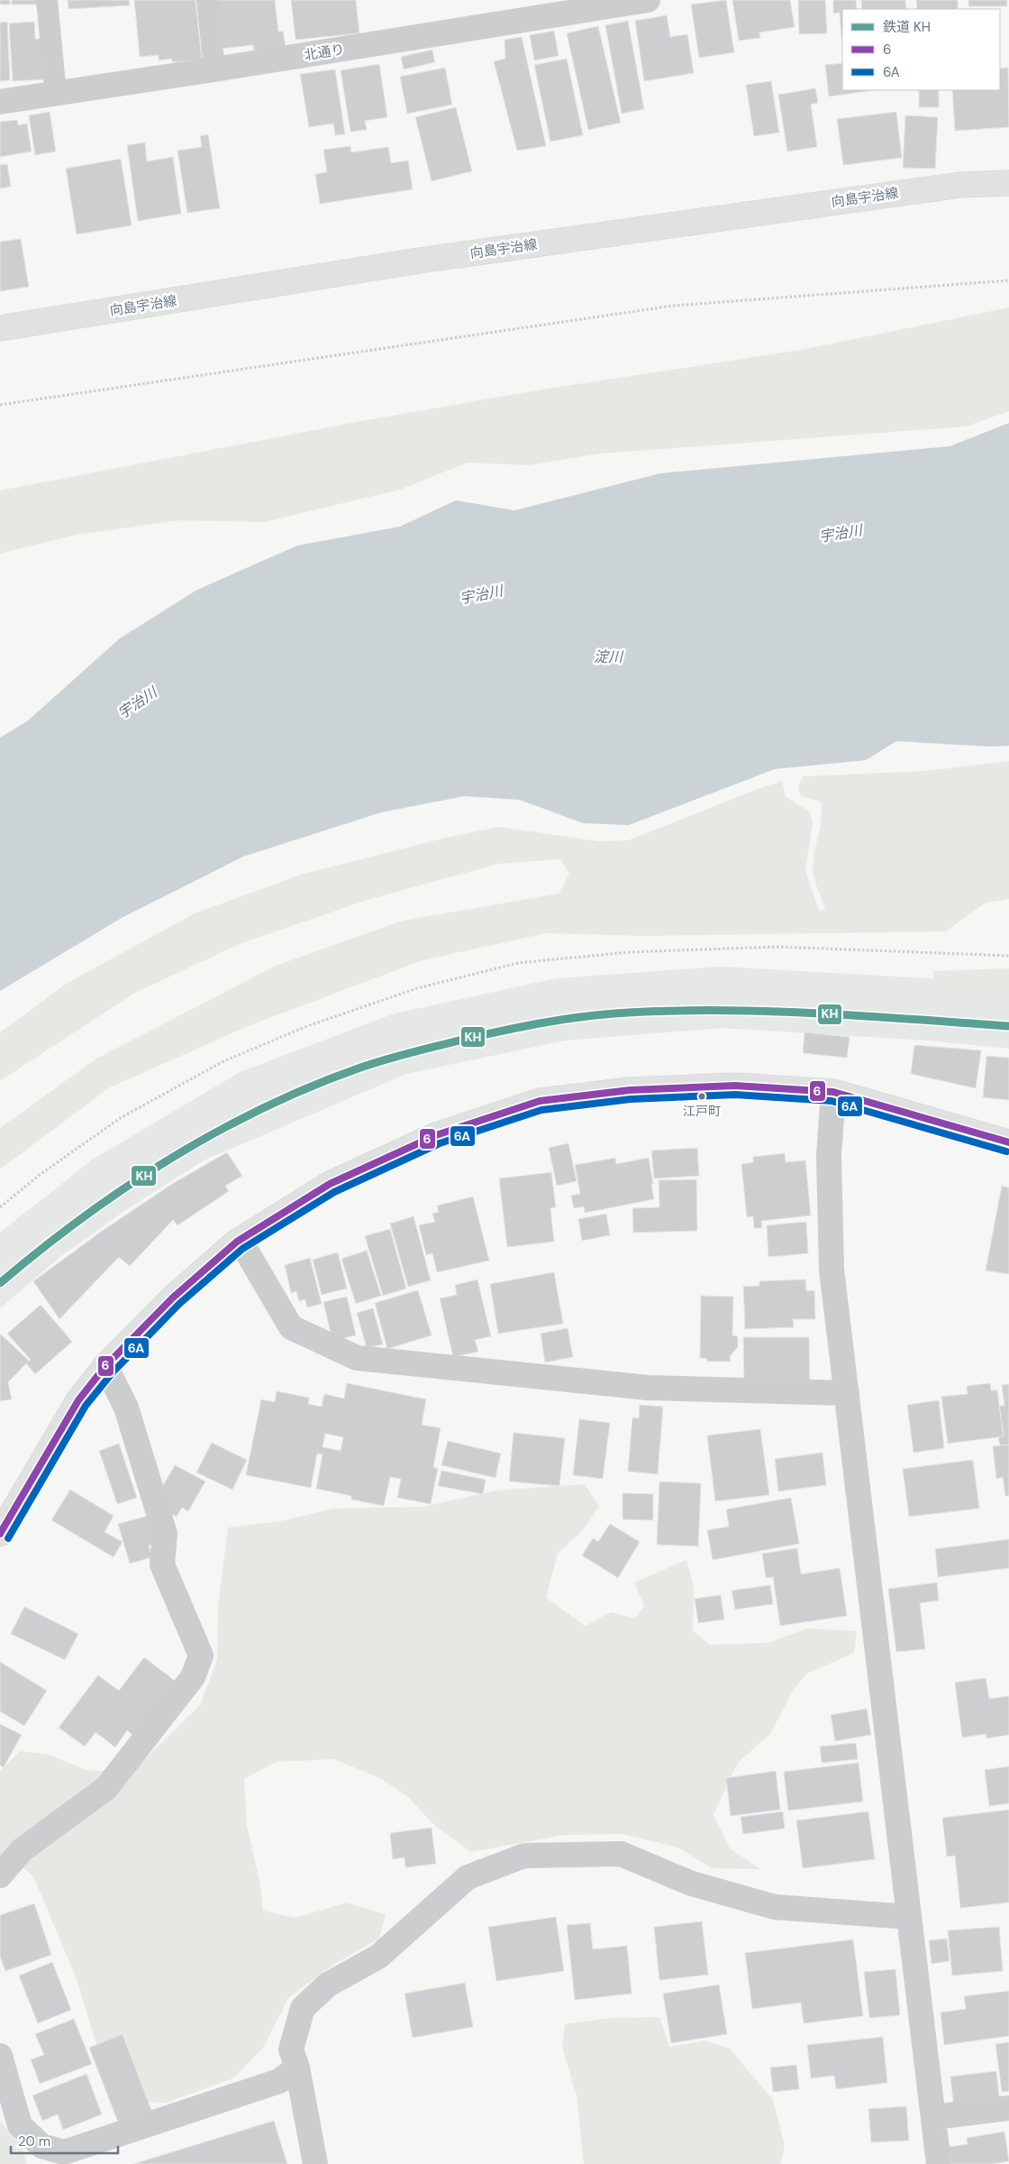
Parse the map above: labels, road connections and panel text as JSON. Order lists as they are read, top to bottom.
{
  "streets": {
    "main road": ["向島宇治線"],
    "street": ["北通り"]
  },
  "water": ["宇治川", "淀川"],
  "places": ["江戸町"],
  "lines": ["rail line KH", "transit line 6", "transit line 6A"],
  "legend": ["鉄道 KH", "6", "6A"],
  "scale_bar": "20 m"
}
